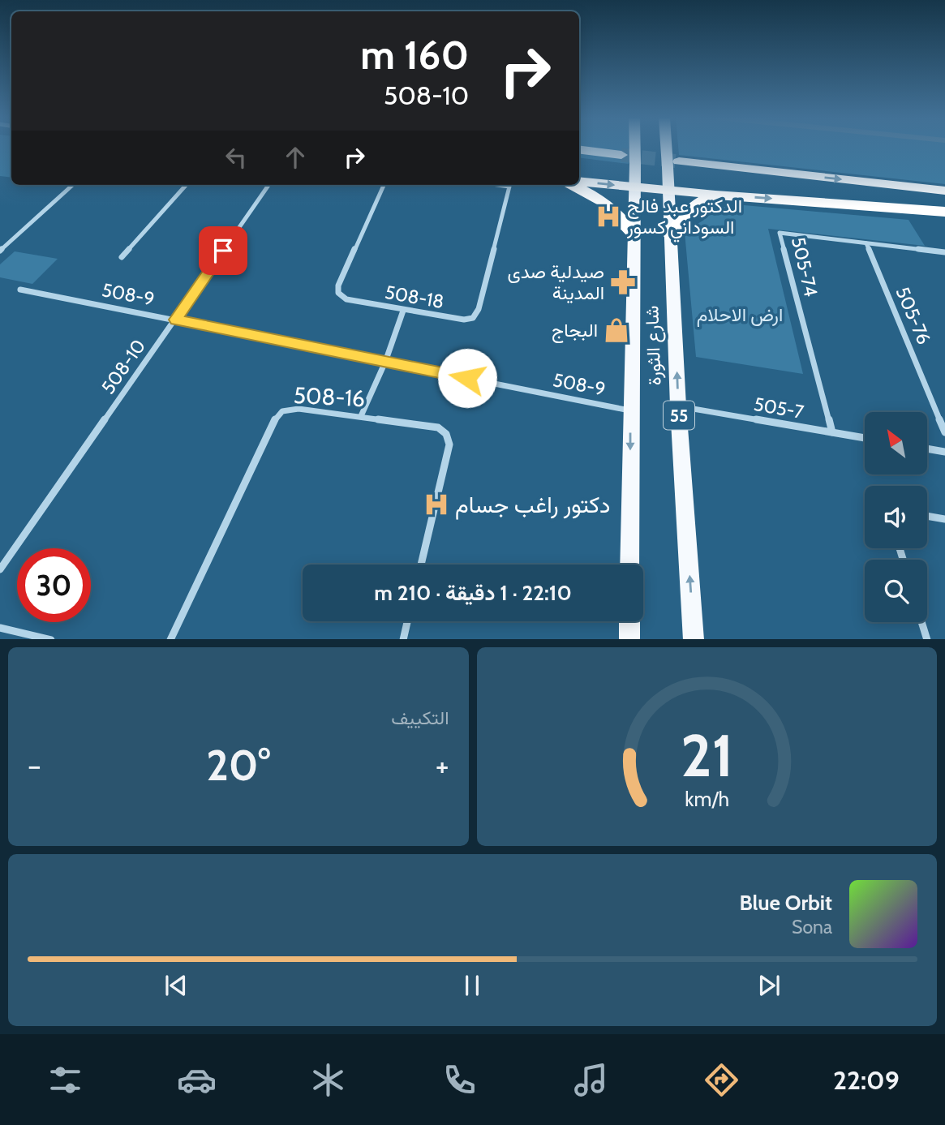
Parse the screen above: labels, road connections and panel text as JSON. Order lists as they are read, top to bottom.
{
  "streets": {
    "main road": ["شارع الثورة", "55"],
    "street": [
      "505-74",
      "508-9",
      "508-18",
      "505-76",
      "508-10",
      "508-16",
      "505-7"
    ]
  },
  "crossings": [
    ["505-74", "505-76"],
    ["505-74", "505-7"],
    ["508-9", "شارع الثورة"],
    ["508-9", "508-10"],
    ["شارع الثورة", "505-7"]
  ],
  "parks": ["ارض الاحلام"],
  "places": {
    "hospital": ["الدكتور عبد فالح السوداني كسور", "دكتور راغب جسام"],
    "pharmacy": ["صيدلية صدى المدينة"],
    "shop": ["البجاج"]
  },
  "north": "top left",
  "page": {
    "turn": ["160 m", "508-10"],
    "limit": "30",
    "trip": "22:10 · 1 دقيقة · 210 m",
    "tile": "التكييف",
    "heat": ["−", "20°", "+"],
    "song": ["Blue Orbit", "Sona"],
    "tabs": "22:09",
    "gauge": ["21", "km/h"]
  }
}
